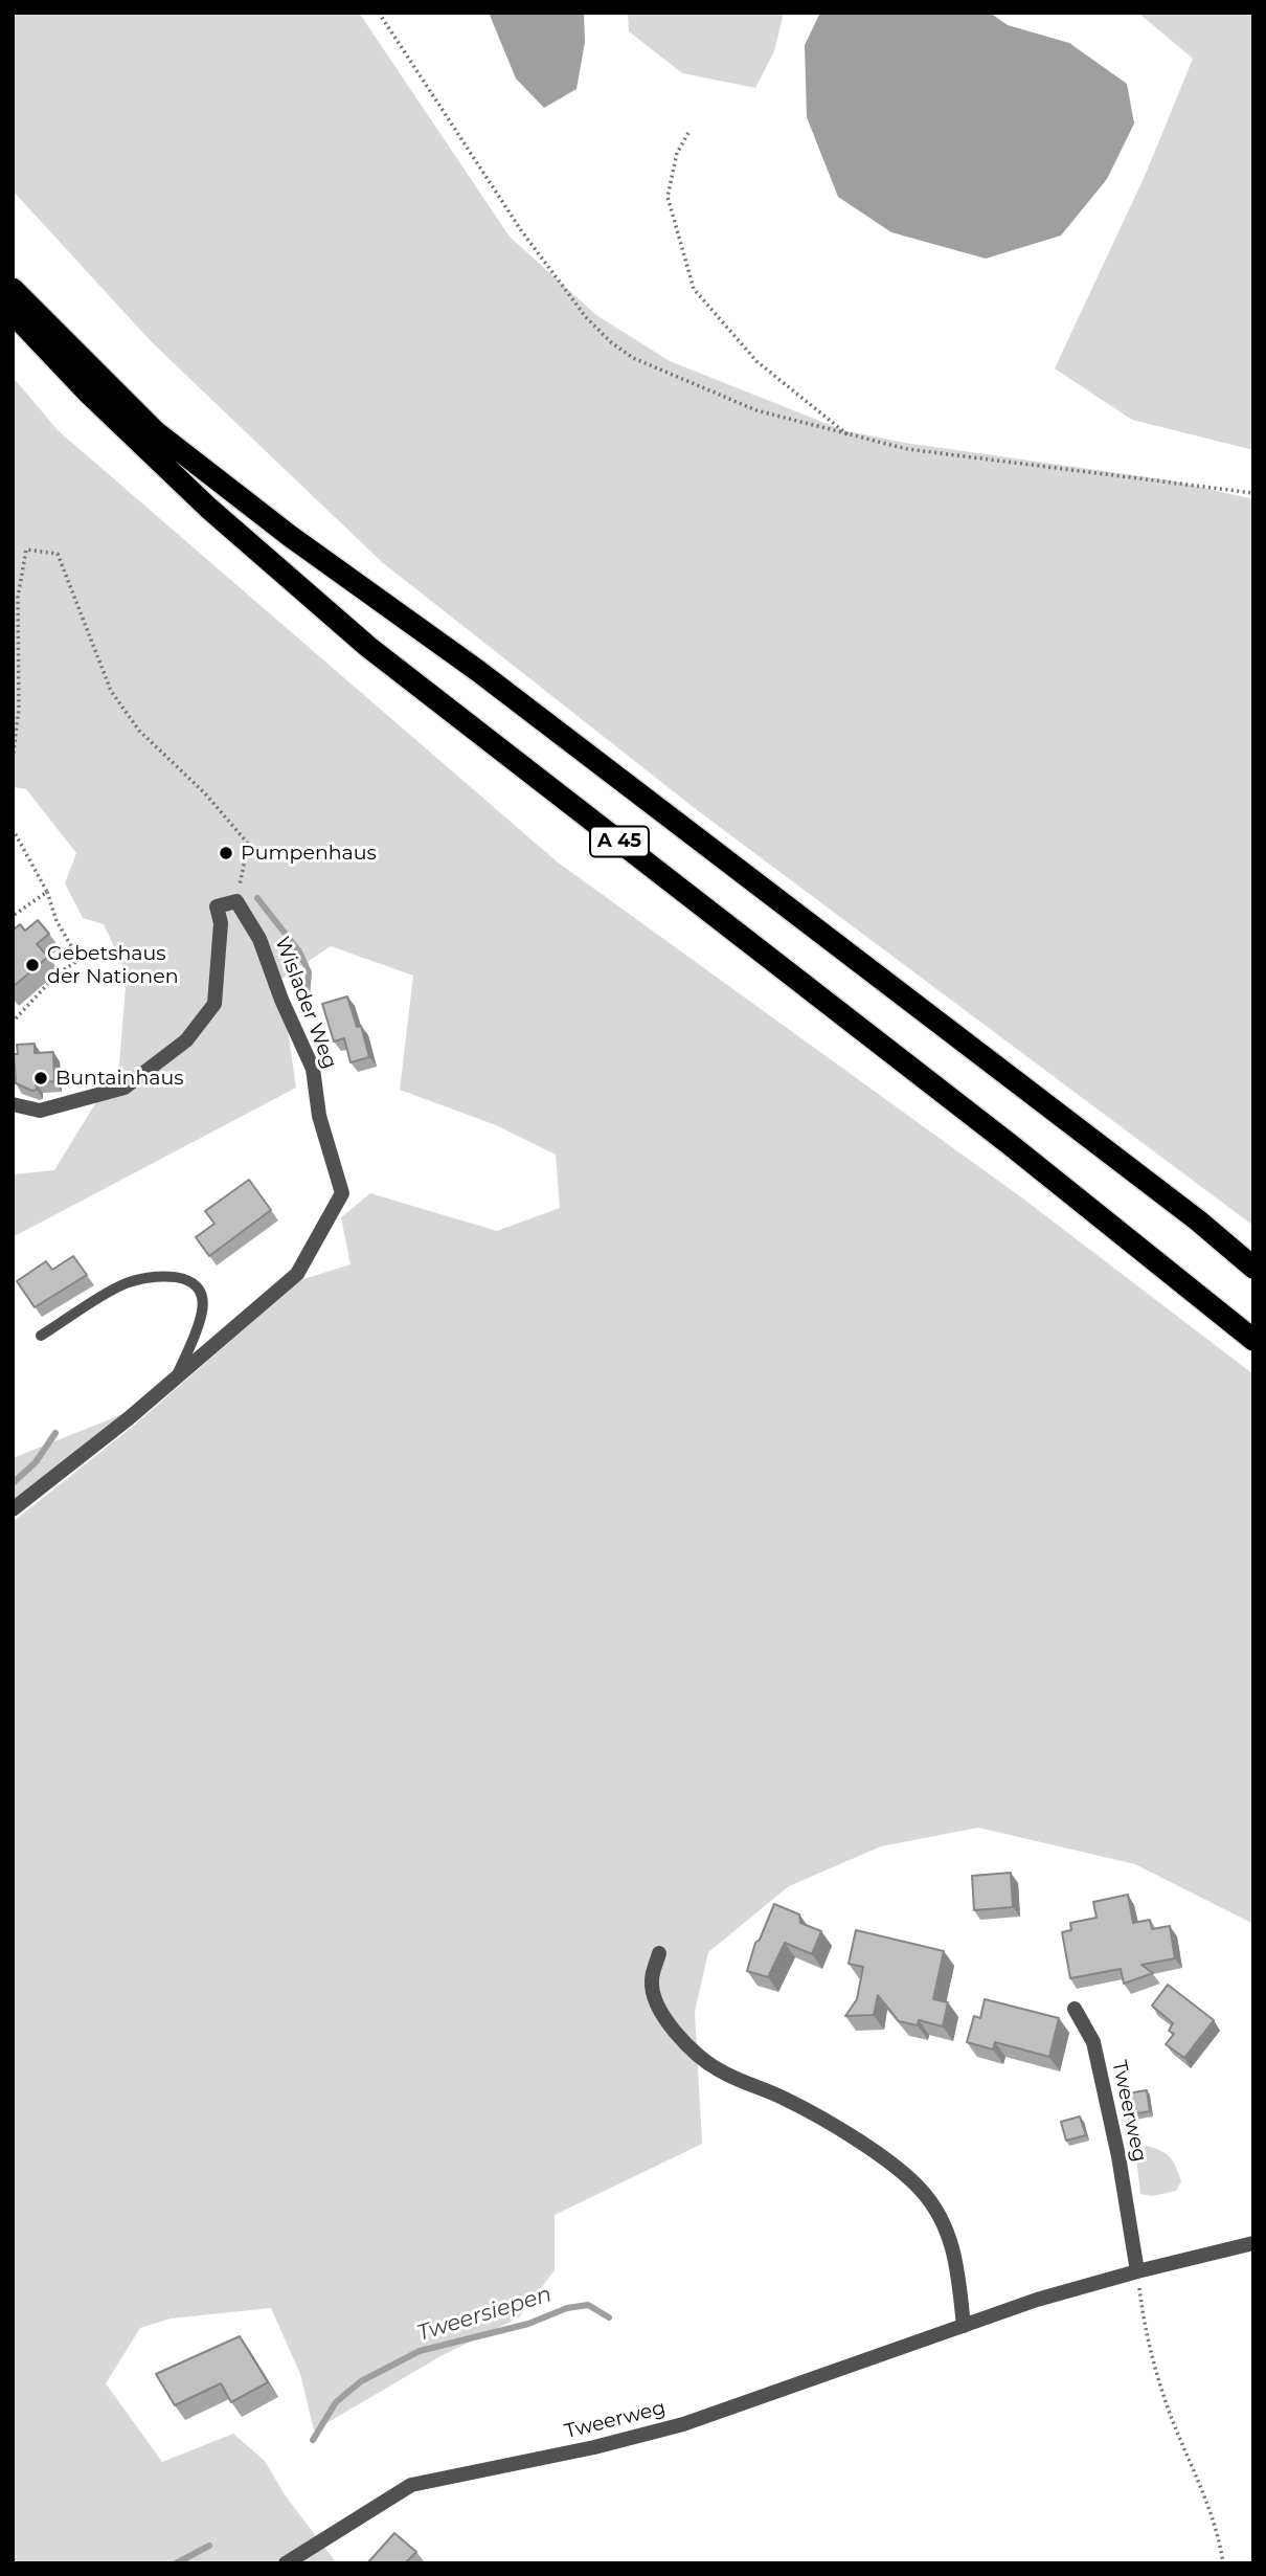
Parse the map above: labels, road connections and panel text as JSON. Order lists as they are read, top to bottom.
{
  "streets": {
    "highway": ["A 45"],
    "street": ["Wislader Weg", "Tweerweg"]
  },
  "water": ["Tweersiepen"],
  "places": ["Pumpenhaus", "Gebetshaus der Nationen", "Buntainhaus"]
}
